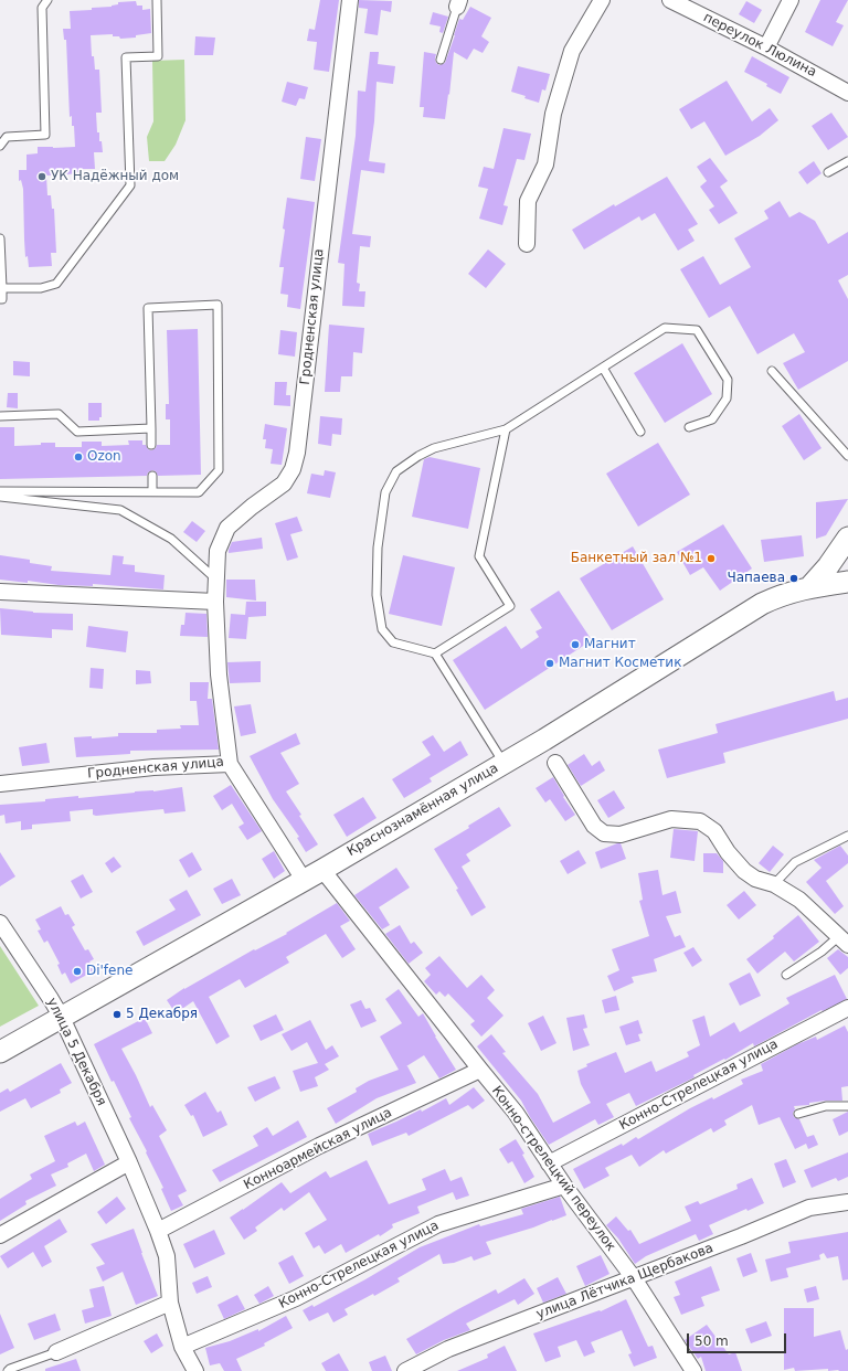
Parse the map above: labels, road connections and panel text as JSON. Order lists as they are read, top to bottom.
{
  "streets": {
    "street": [
      "переулок Люлина",
      "Гродненская улица",
      "Краснознамённая улица",
      "улица 5 Декабря",
      "Конно-Стрелецкая улица",
      "Конноармейская улица",
      "Конно-стрелецкий переулок",
      "улица Лётчика Щербакова"
    ]
  },
  "crossings": [
    ["Краснознамённая улица", "улица 5 Декабря"],
    ["Краснознамённая улица", "Конно-стрелецкий переулок"],
    ["улица 5 Декабря", "Конно-Стрелецкая улица"],
    ["улица 5 Декабря", "Конноармейская улица"],
    ["Конно-Стрелецкая улица", "Конно-стрелецкий переулок"],
    ["Конноармейская улица", "Конно-стрелецкий переулок"],
    ["Конно-стрелецкий переулок", "улица Лётчика Щербакова"]
  ],
  "places": [
    "УК Надёжный дом",
    "Ozon",
    "Банкетный зал №1",
    "Чапаева",
    "Магнит",
    "Магнит Косметик",
    "Di'fene",
    "5 Декабря"
  ],
  "scale_bar": "50 m"
}
